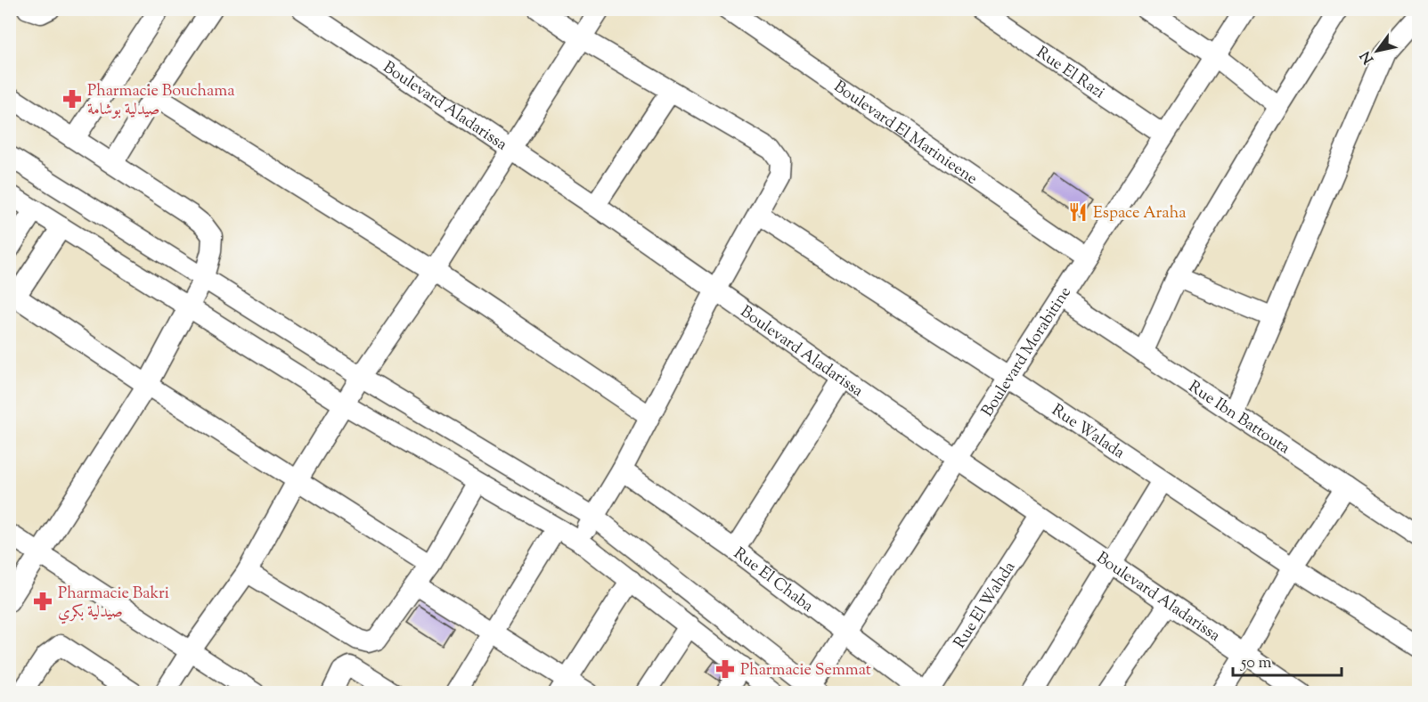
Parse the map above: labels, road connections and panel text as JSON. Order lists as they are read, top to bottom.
{
  "streets": {
    "street": [
      "Rue El Razi",
      "Boulevard Aladarissa",
      "Boulevard El Marinieene",
      "Boulevard Morabitine",
      "Rue Ibn Battouta",
      "Rue Walada",
      "Rue El Chaba",
      "Rue El Wahda"
    ]
  },
  "crossings": [
    ["Rue El Razi", "Boulevard Morabitine"],
    ["Boulevard Aladarissa", "Boulevard Morabitine"],
    ["Boulevard Aladarissa", "Rue El Wahda"],
    ["Boulevard El Marinieene", "Boulevard Morabitine"],
    ["Boulevard Morabitine", "Rue Ibn Battouta"],
    ["Boulevard Morabitine", "Rue Walada"],
    ["Boulevard Morabitine", "Rue El Chaba"],
    ["Rue El Chaba", "Rue El Wahda"]
  ],
  "places": {
    "pharmacy": ["Pharmacie Bouchama صيدلية بوشامة", "Pharmacie Bakri صيدلية بكري", "Pharmacie Semmat"],
    "restaurant": ["Espace Araha"]
  },
  "scale_bar": "50 m",
  "north": "bottom left"
}
